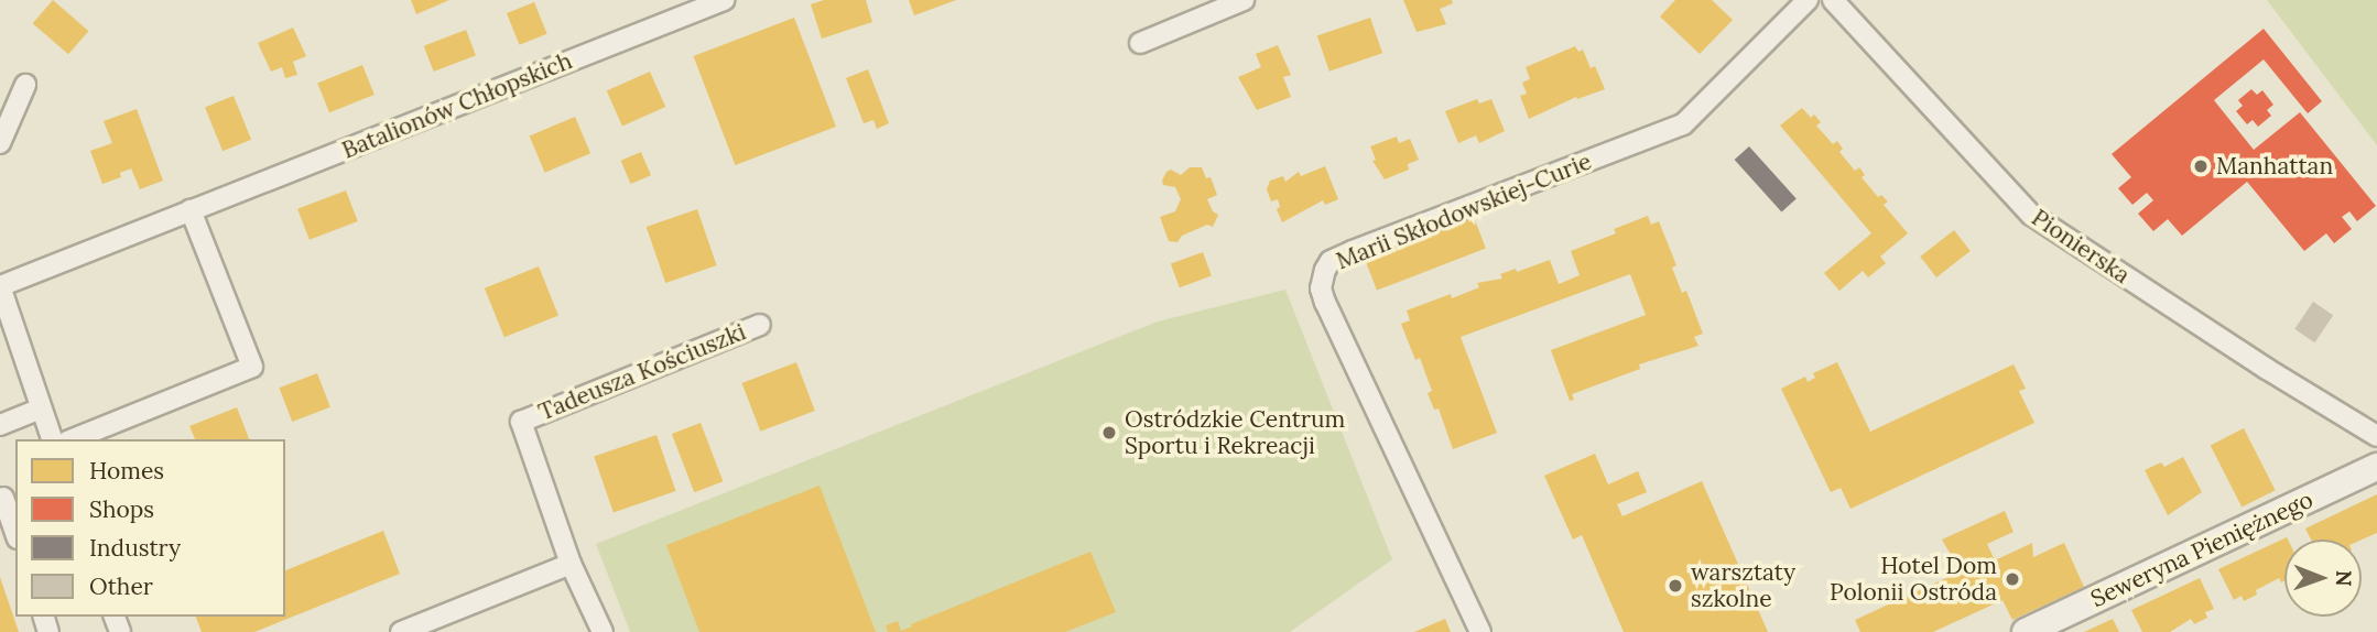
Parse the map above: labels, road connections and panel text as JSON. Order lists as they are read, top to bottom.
{
  "streets": {
    "street": [
      "Batalionów Chłopskich",
      "Marii Skłodowskiej-Curie",
      "Pionierska",
      "Tadeusza Kościuszki",
      "Seweryna Pieniężnego"
    ]
  },
  "places": [
    "Manhattan",
    "Ostródzkie Centrum Sportu i Rekreacji",
    "Hotel Dom Polonii Ostróda",
    "warsztaty szkolne"
  ],
  "legend": [
    "Homes",
    "Shops",
    "Industry",
    "Other"
  ],
  "north": "right"
}
